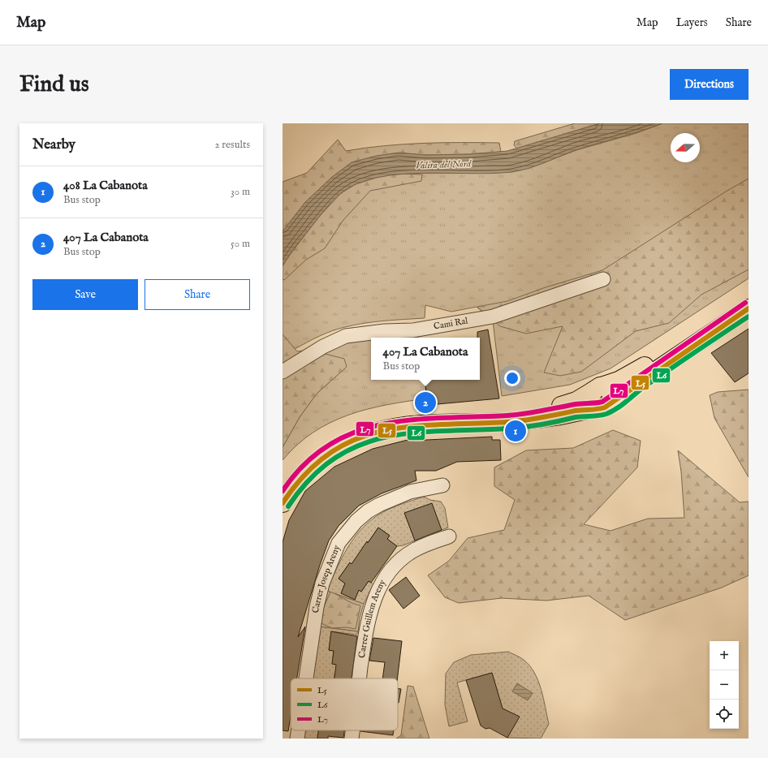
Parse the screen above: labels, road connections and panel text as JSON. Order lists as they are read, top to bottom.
{
  "streets": {
    "street": ["Cami Ral", "Carrer Josep Areny", "Carrer Guillem Areny"]
  },
  "water": ["Valira del Nord"],
  "lines": ["transit line L7", "transit line L5", "transit line L6"],
  "legend": ["L5", "L6", "L7"],
  "north": "left",
  "page": {
    "header": "Map",
    "nav": ["Map", "Layers", "Share"],
    "buttons": [
      "Directions",
      ["Save", "Share"]
    ],
    "title": "Find us",
    "heading": ["Nearby", "2 results"],
    "list": [
      {
        "mark": "1",
        "name": "408 La Cabanota",
        "note": "Bus stop",
        "value": "30 m"
      },
      {
        "mark": "2",
        "name": "407 La Cabanota",
        "note": "Bus stop",
        "value": "50 m"
      }
    ],
    "popup": ["407 La Cabanota", "Bus stop"],
    "pins": ["2", "1"],
    "map_buttons": ["+", "−"]
  }
}
